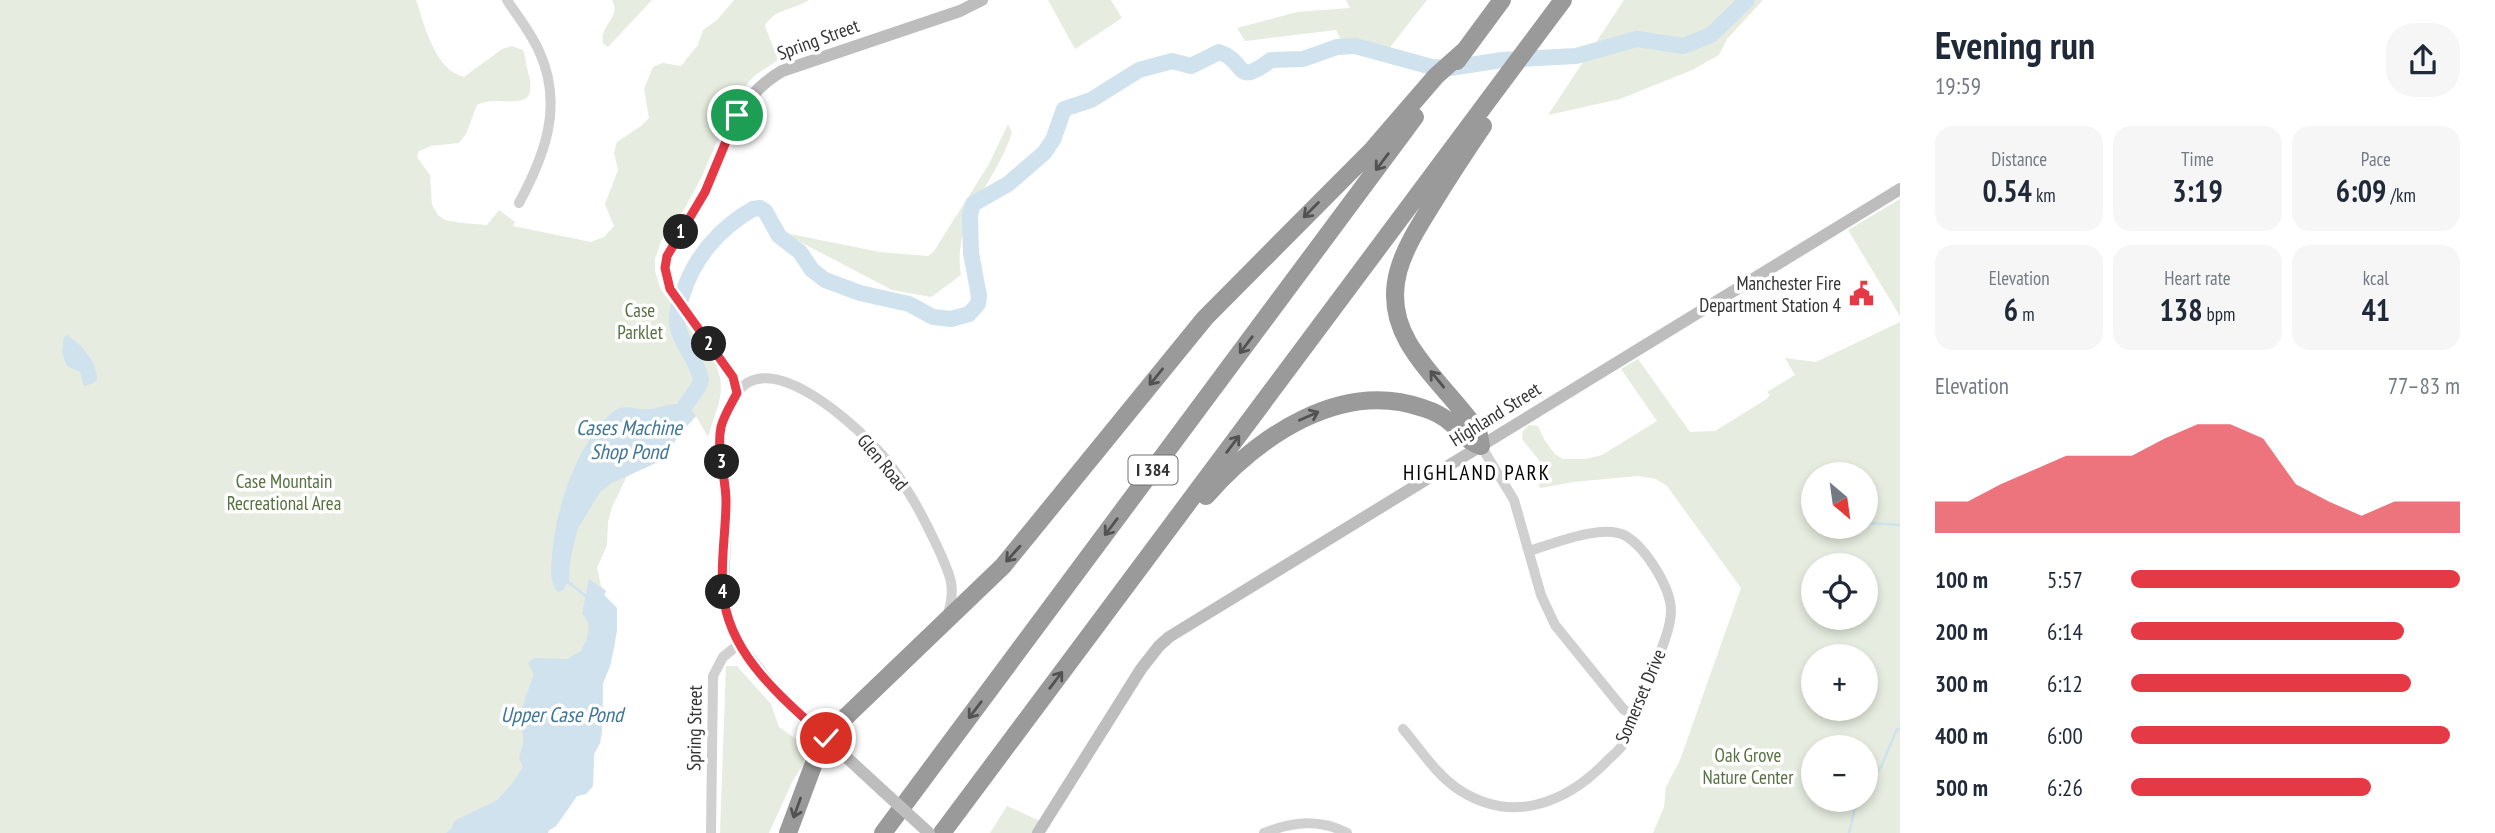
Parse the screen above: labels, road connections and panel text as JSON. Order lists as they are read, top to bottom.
{
  "streets": {
    "highway": ["I 384"],
    "main road": ["Spring Street", "Highland Street"],
    "street": ["Glen Road", "Somerset Drive"]
  },
  "crossings": [
    ["Spring Street", "Glen Road"]
  ],
  "districts": ["HIGHLAND PARK"],
  "water": ["Cases Machine Shop Pond", "Upper Case Pond"],
  "parks": ["Case Parklet", "Case Mountain Recreational Area", "Oak Grove Nature Center"],
  "places": {
    "public building": ["Manchester Fire Department Station 4"]
  },
  "north": "bottom right",
  "page": {
    "heading": ["Evening run", "19:59"],
    "stats": [
      ["Distance", "0.54 km"],
      ["Time", "3:19"],
      ["Pace", "6:09 /km"],
      ["Elevation", "6 m"],
      ["Heart rate", "138 bpm"],
      ["kcal", "41"]
    ],
    "pins": [
      "1",
      "2",
      "3",
      "4"
    ],
    "chart": ["Elevation", "77–83 m"],
    "map_buttons": ["+", "−"],
    "list": [
      {
        "name": "100 m",
        "note": "5:57"
      },
      {
        "name": "200 m",
        "note": "6:14"
      },
      {
        "name": "300 m",
        "note": "6:12"
      },
      {
        "name": "400 m",
        "note": "6:00"
      },
      {
        "name": "500 m",
        "note": "6:26"
      }
    ]
  }
}
